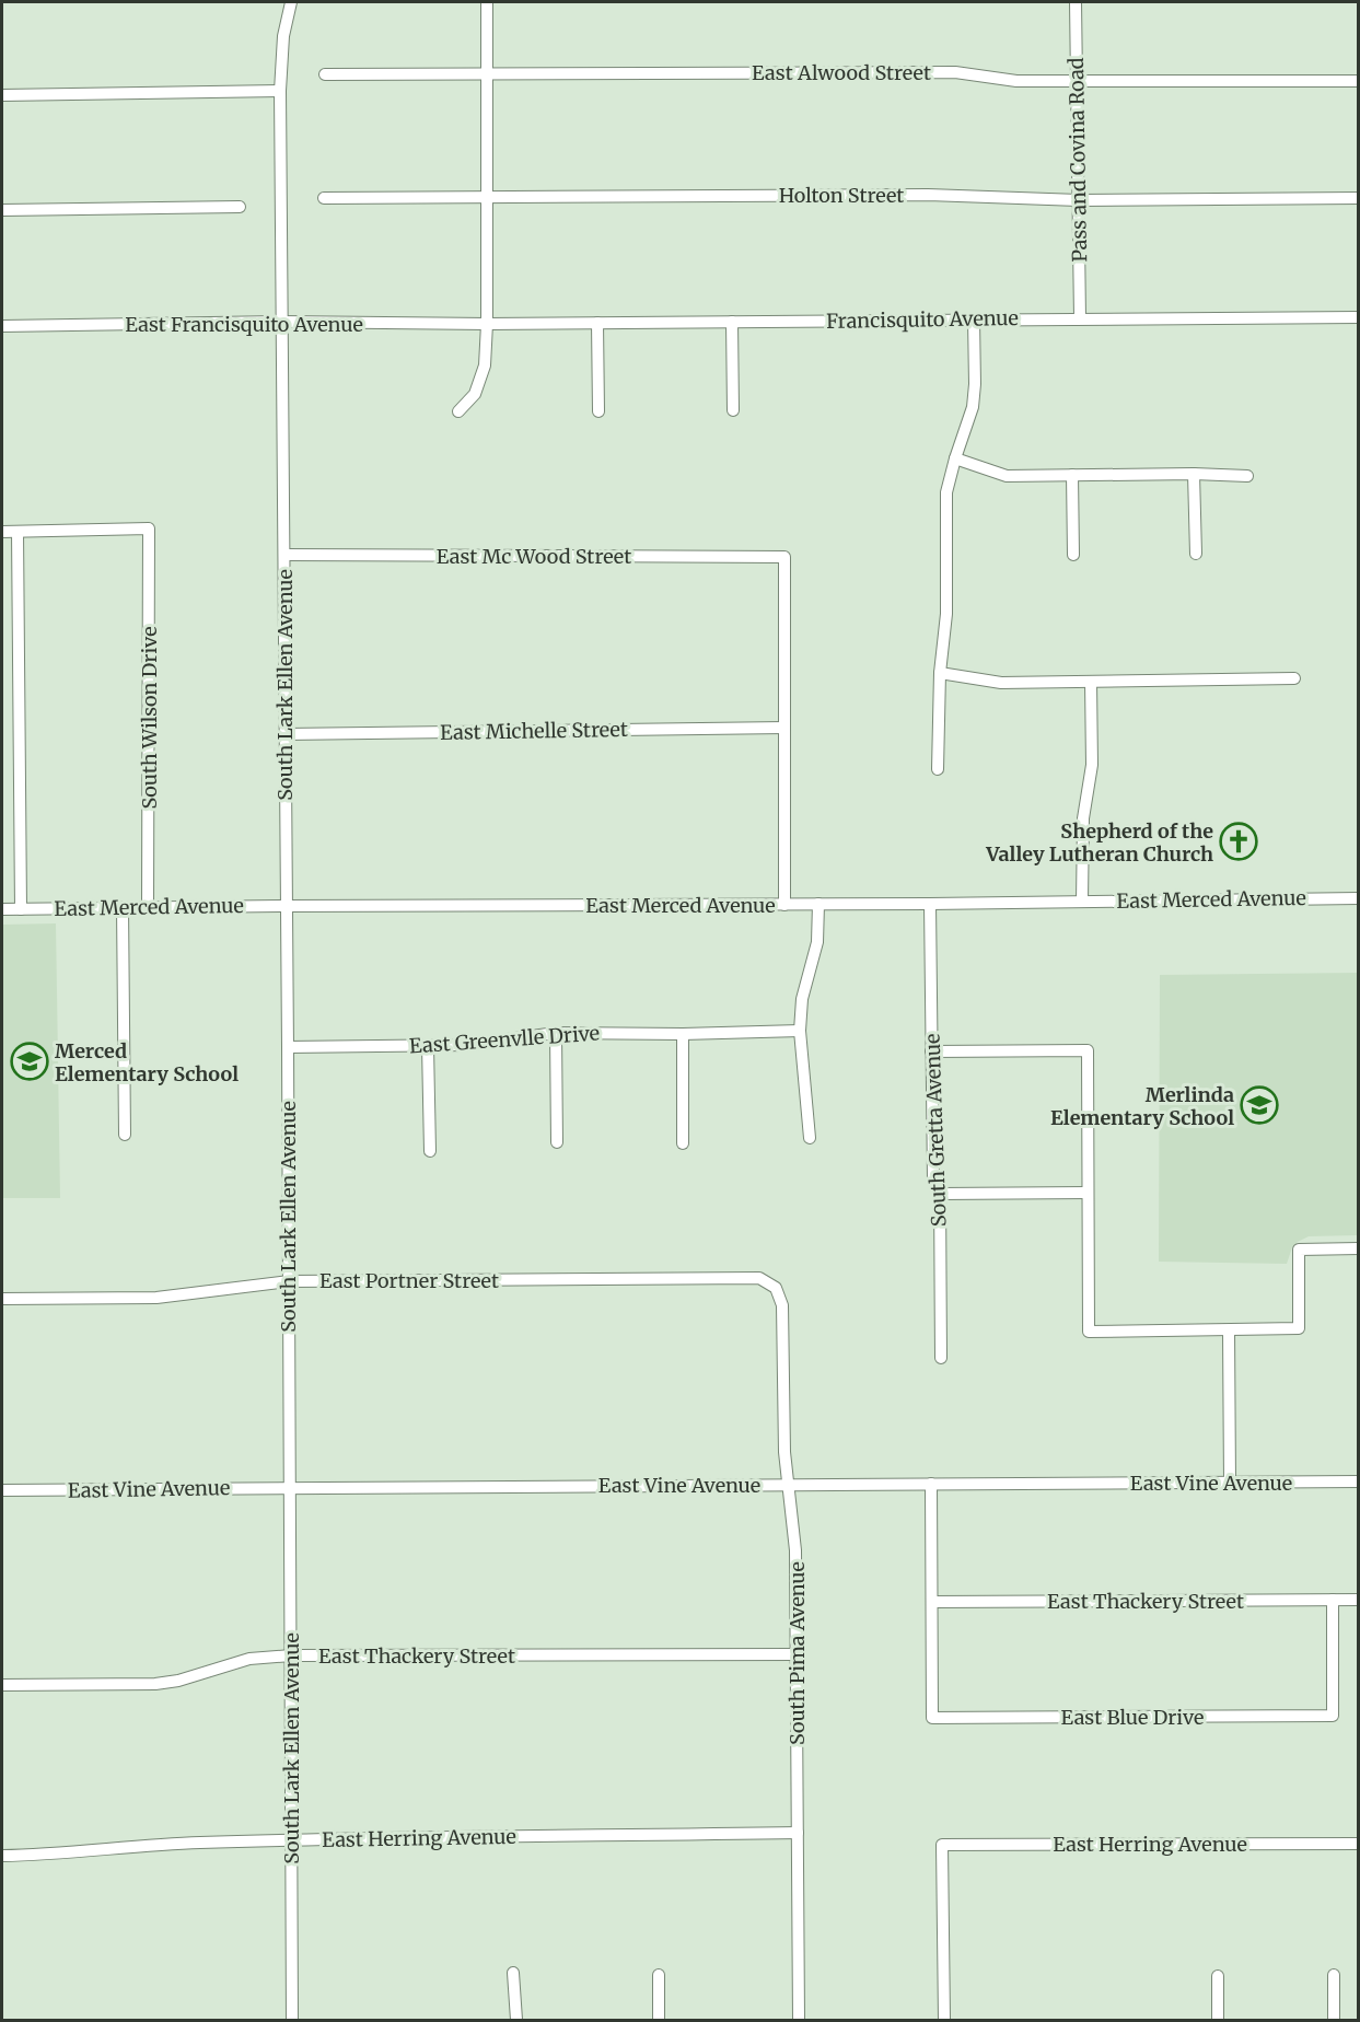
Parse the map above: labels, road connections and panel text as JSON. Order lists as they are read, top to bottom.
{
  "streets": {
    "street": [
      "East Alwood Street",
      "Pass and Covina Road",
      "Holton Street",
      "Francisquito Avenue",
      "East Francisquito Avenue",
      "East Mc Wood Street",
      "South Lark Ellen Avenue",
      "South Wilson Drive",
      "East Michelle Street",
      "East Merced Avenue",
      "East Greenvlle Drive",
      "South Gretta Avenue",
      "East Portner Street",
      "East Vine Avenue",
      "East Thackery Street",
      "South Pima Avenue",
      "East Blue Drive",
      "East Herring Avenue"
    ]
  },
  "crossings": [
    ["East Alwood Street", "Pass and Covina Road"],
    ["Pass and Covina Road", "Holton Street"],
    ["Pass and Covina Road", "Francisquito Avenue"],
    ["Francisquito Avenue", "East Francisquito Avenue"],
    ["East Francisquito Avenue", "South Lark Ellen Avenue"],
    ["East Mc Wood Street", "South Lark Ellen Avenue"],
    ["East Mc Wood Street", "East Michelle Street"],
    ["South Lark Ellen Avenue", "East Michelle Street"],
    ["South Lark Ellen Avenue", "East Merced Avenue"],
    ["South Lark Ellen Avenue", "East Greenvlle Drive"],
    ["South Lark Ellen Avenue", "East Portner Street"],
    ["South Lark Ellen Avenue", "East Vine Avenue"],
    ["South Lark Ellen Avenue", "East Thackery Street"],
    ["South Lark Ellen Avenue", "East Herring Avenue"],
    ["South Wilson Drive", "East Merced Avenue"],
    ["East Merced Avenue", "South Gretta Avenue"],
    ["East Portner Street", "South Pima Avenue"],
    ["East Vine Avenue", "South Pima Avenue"],
    ["East Thackery Street", "South Pima Avenue"],
    ["East Thackery Street", "East Blue Drive"],
    ["South Pima Avenue", "East Herring Avenue"]
  ],
  "places": {
    "church": ["Shepherd of the Valley Lutheran Church"],
    "school or university": ["Merced Elementary School", "Merlinda Elementary School"]
  }
}
